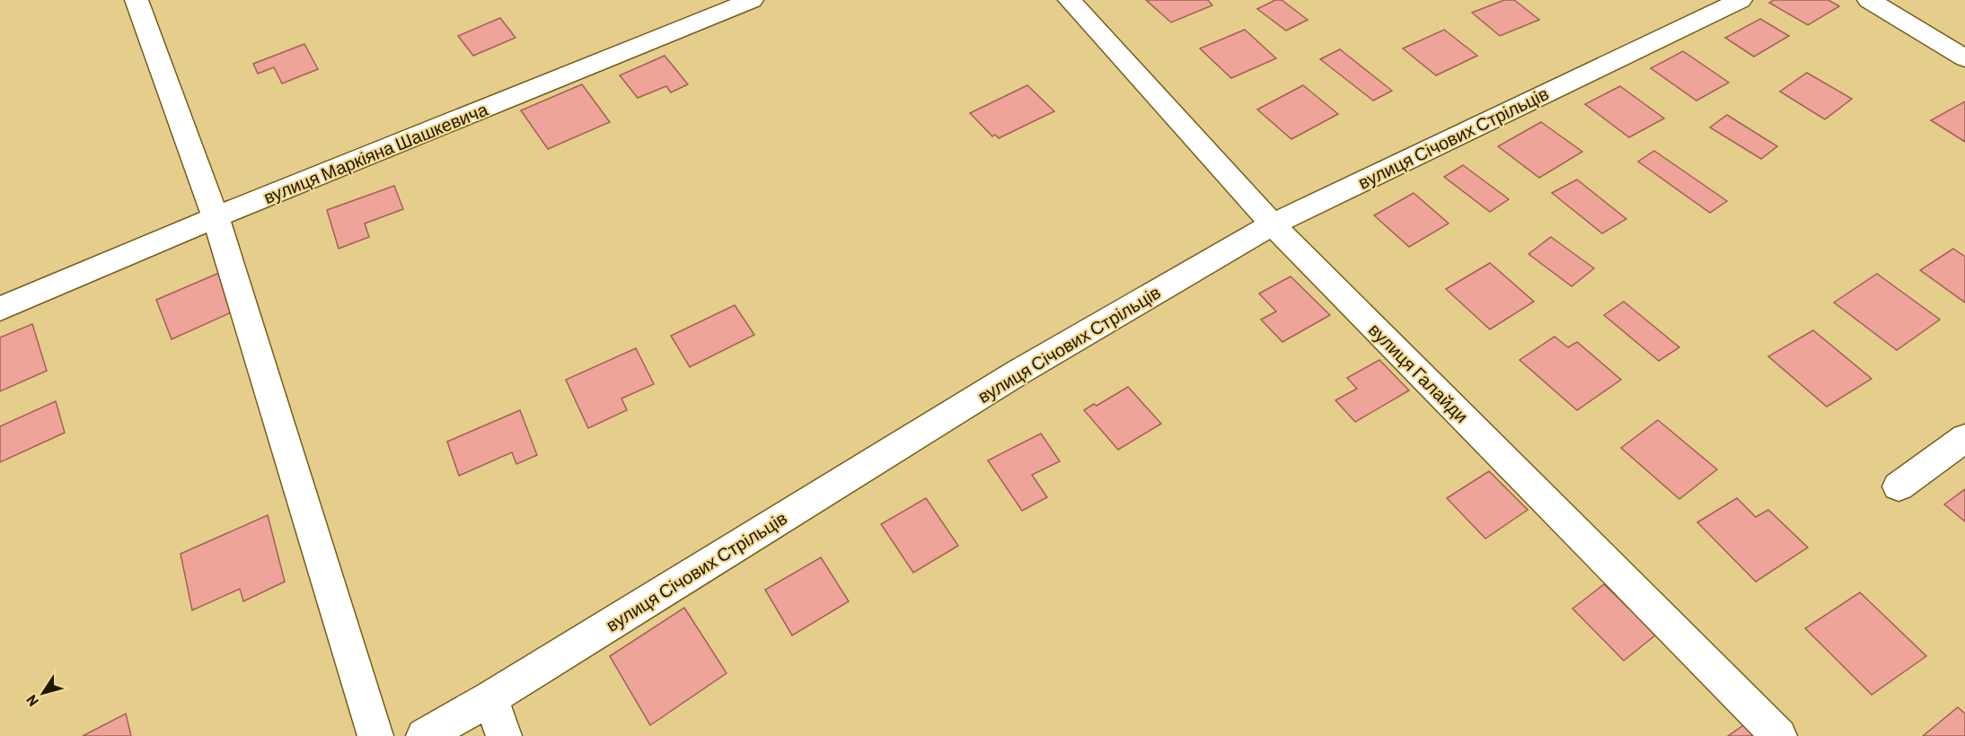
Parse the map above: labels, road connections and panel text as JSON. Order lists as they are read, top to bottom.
{
  "streets": {
    "street": ["вулиця Січових Стрільців", "вулиця Маркіяна Шашкевича", "вулиця Галайди"]
  },
  "crossings": [
    ["вулиця Січових Стрільців", "вулиця Галайди"]
  ],
  "north": "bottom left"
}
